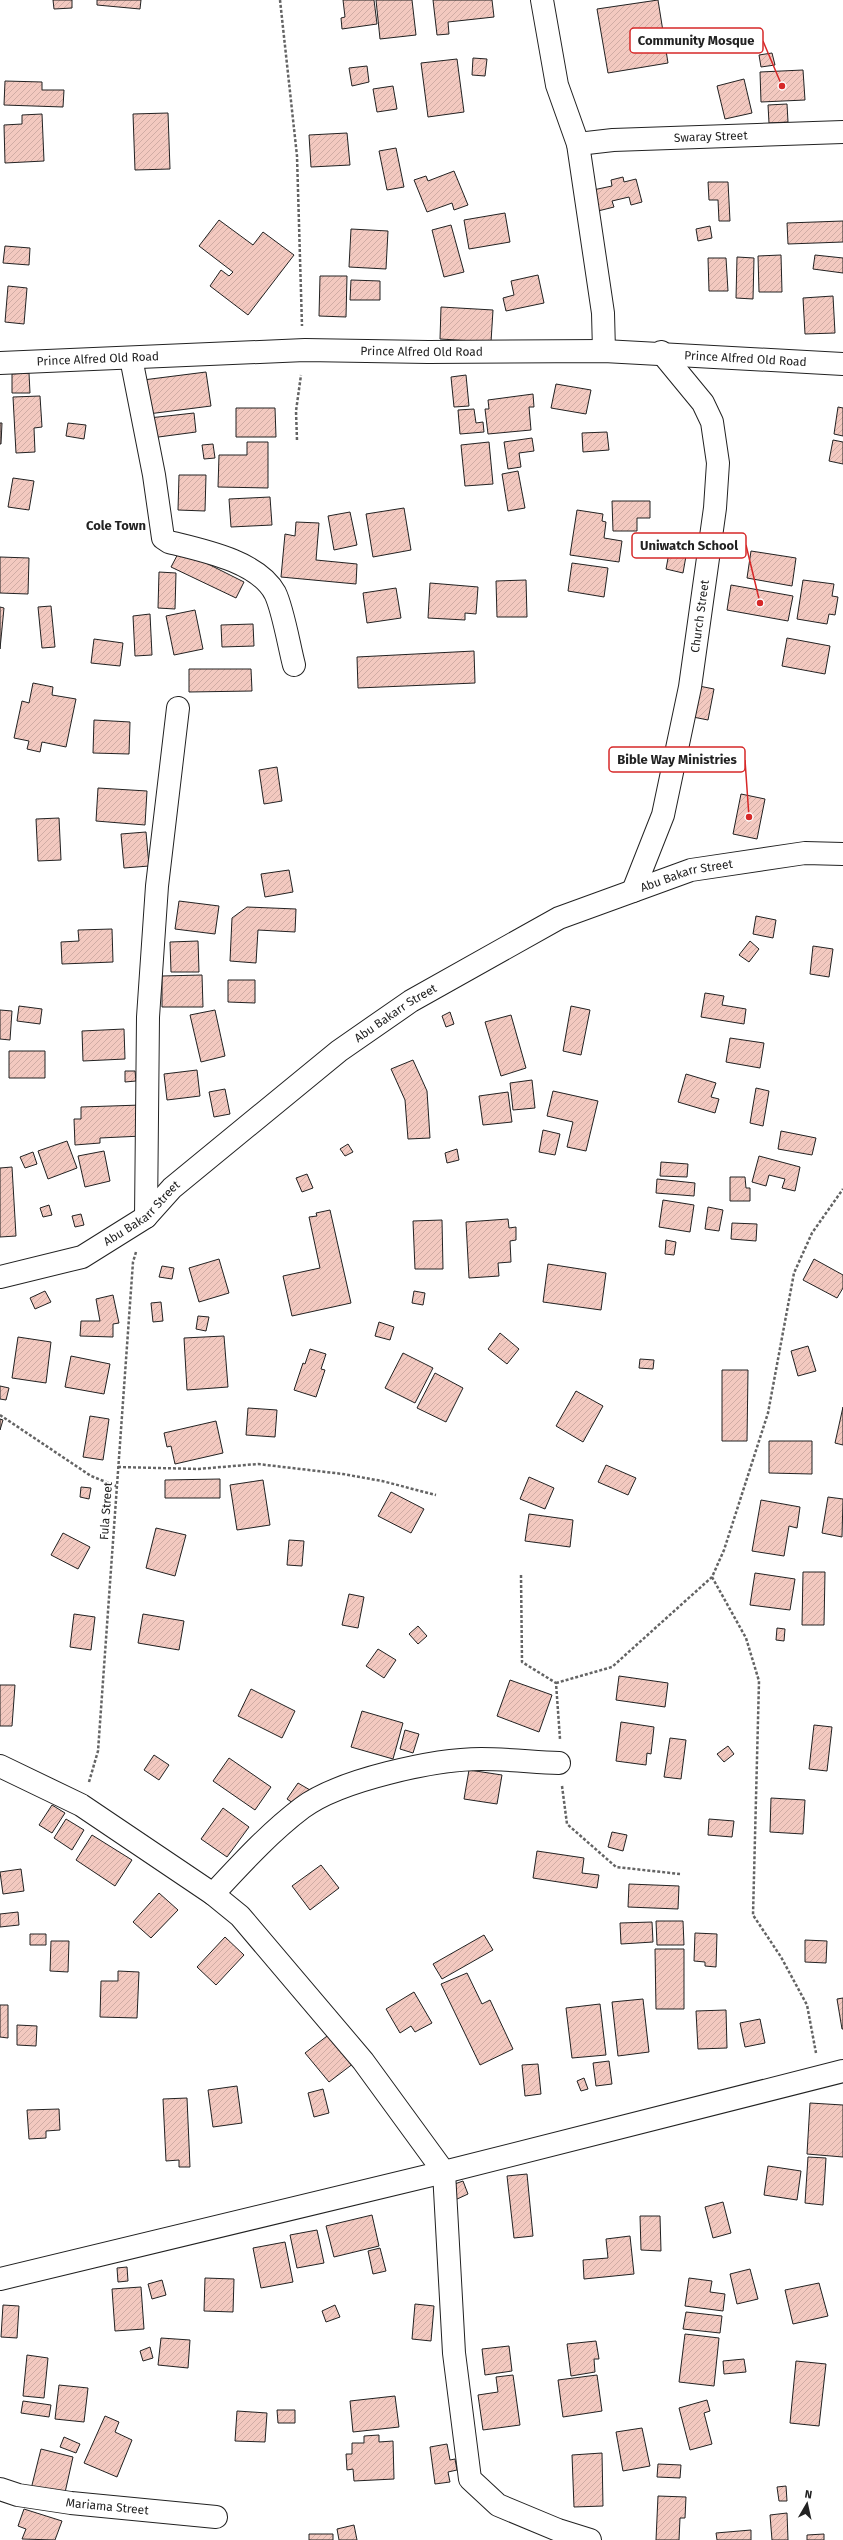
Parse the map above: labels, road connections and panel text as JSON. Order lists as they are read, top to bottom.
{
  "streets": {
    "street": [
      "Swaray Street",
      "Prince Alfred Old Road",
      "Church Street",
      "Abu Bakarr Street",
      "Mariama Street"
    ],
    "path": ["Fula Street"]
  },
  "crossings": [
    ["Prince Alfred Old Road", "Church Street"],
    ["Church Street", "Abu Bakarr Street"],
    ["Abu Bakarr Street", "Fula Street"]
  ],
  "districts": ["Cole Town"],
  "places": ["Community Mosque", "Uniwatch School", "Bible Way Ministries"],
  "north": "top"
}
